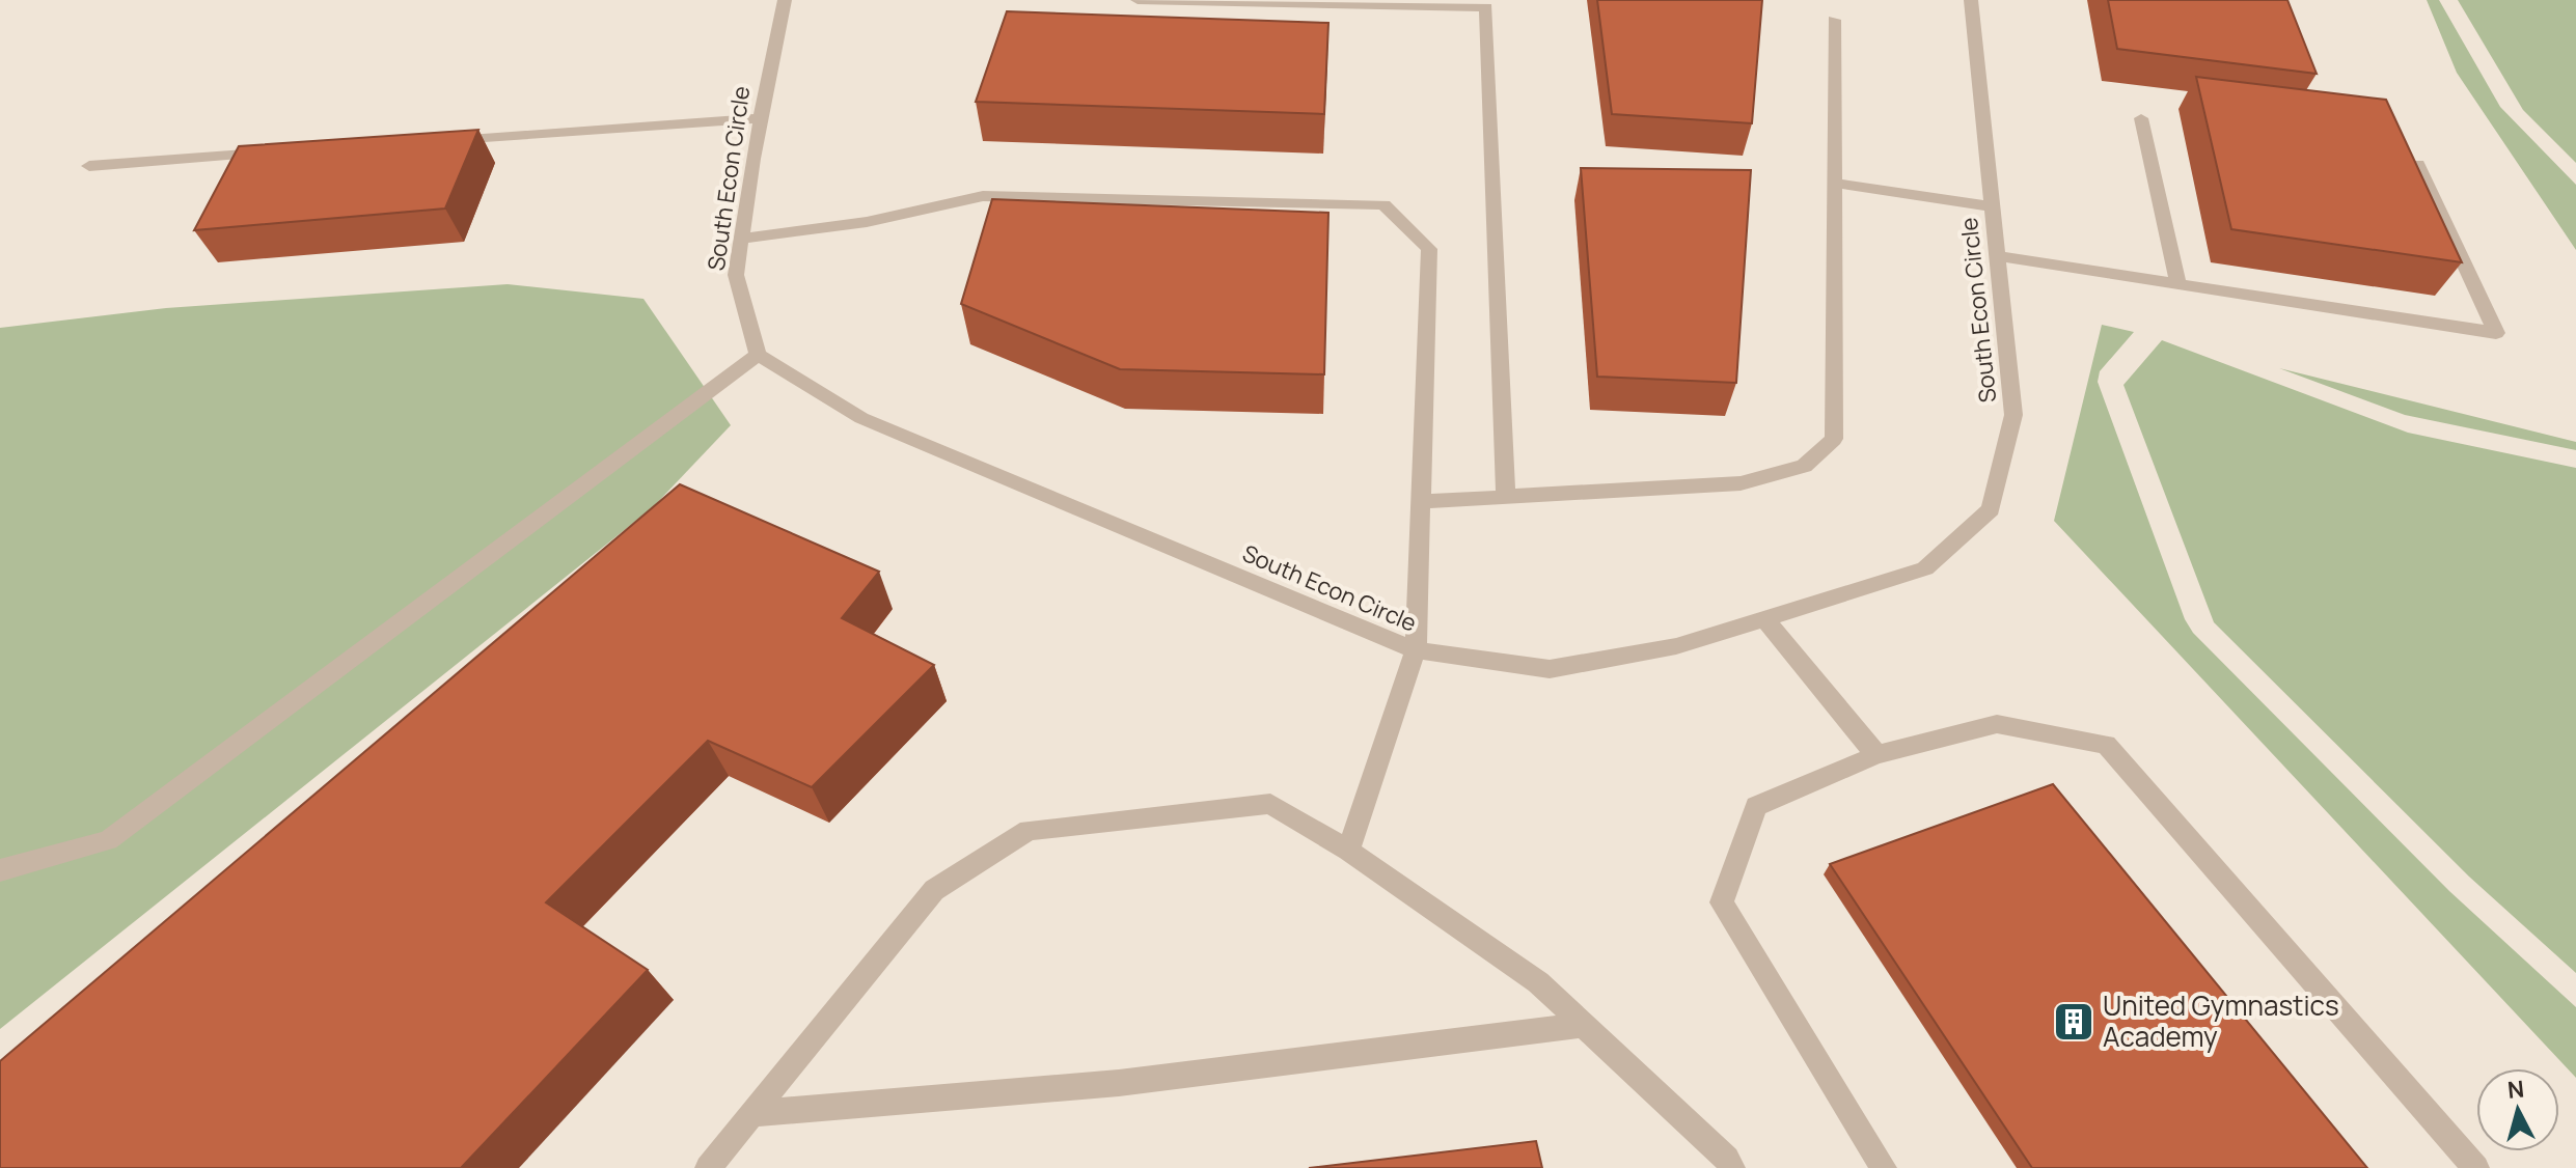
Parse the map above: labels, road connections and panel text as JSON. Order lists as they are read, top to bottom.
{
  "streets": {
    "street": ["South Econ Circle"]
  },
  "places": {
    "building": ["United Gymnastics Academy"]
  },
  "north": "top"
}
